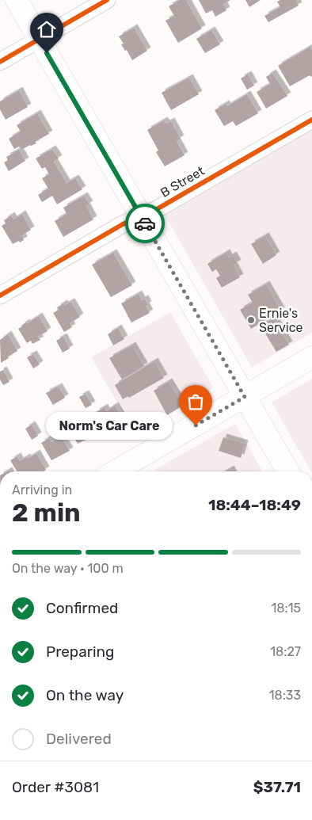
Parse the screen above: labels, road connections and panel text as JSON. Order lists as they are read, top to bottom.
{
  "streets": {
    "street": ["B Street"]
  },
  "places": ["Ernie's Service", "Norm's Car Care"],
  "page": {
    "bubble": "Norm's Car Care",
    "heading": ["2 min", "Arriving in", "18:44–18:49"],
    "panel": ["Order #3081", "$37.71"],
    "bar": "On the way · 100 m",
    "list": [
      ["Confirmed", "18:15"],
      ["Preparing", "18:27"],
      ["On the way", "18:33"],
      "Delivered"
    ]
  }
}
